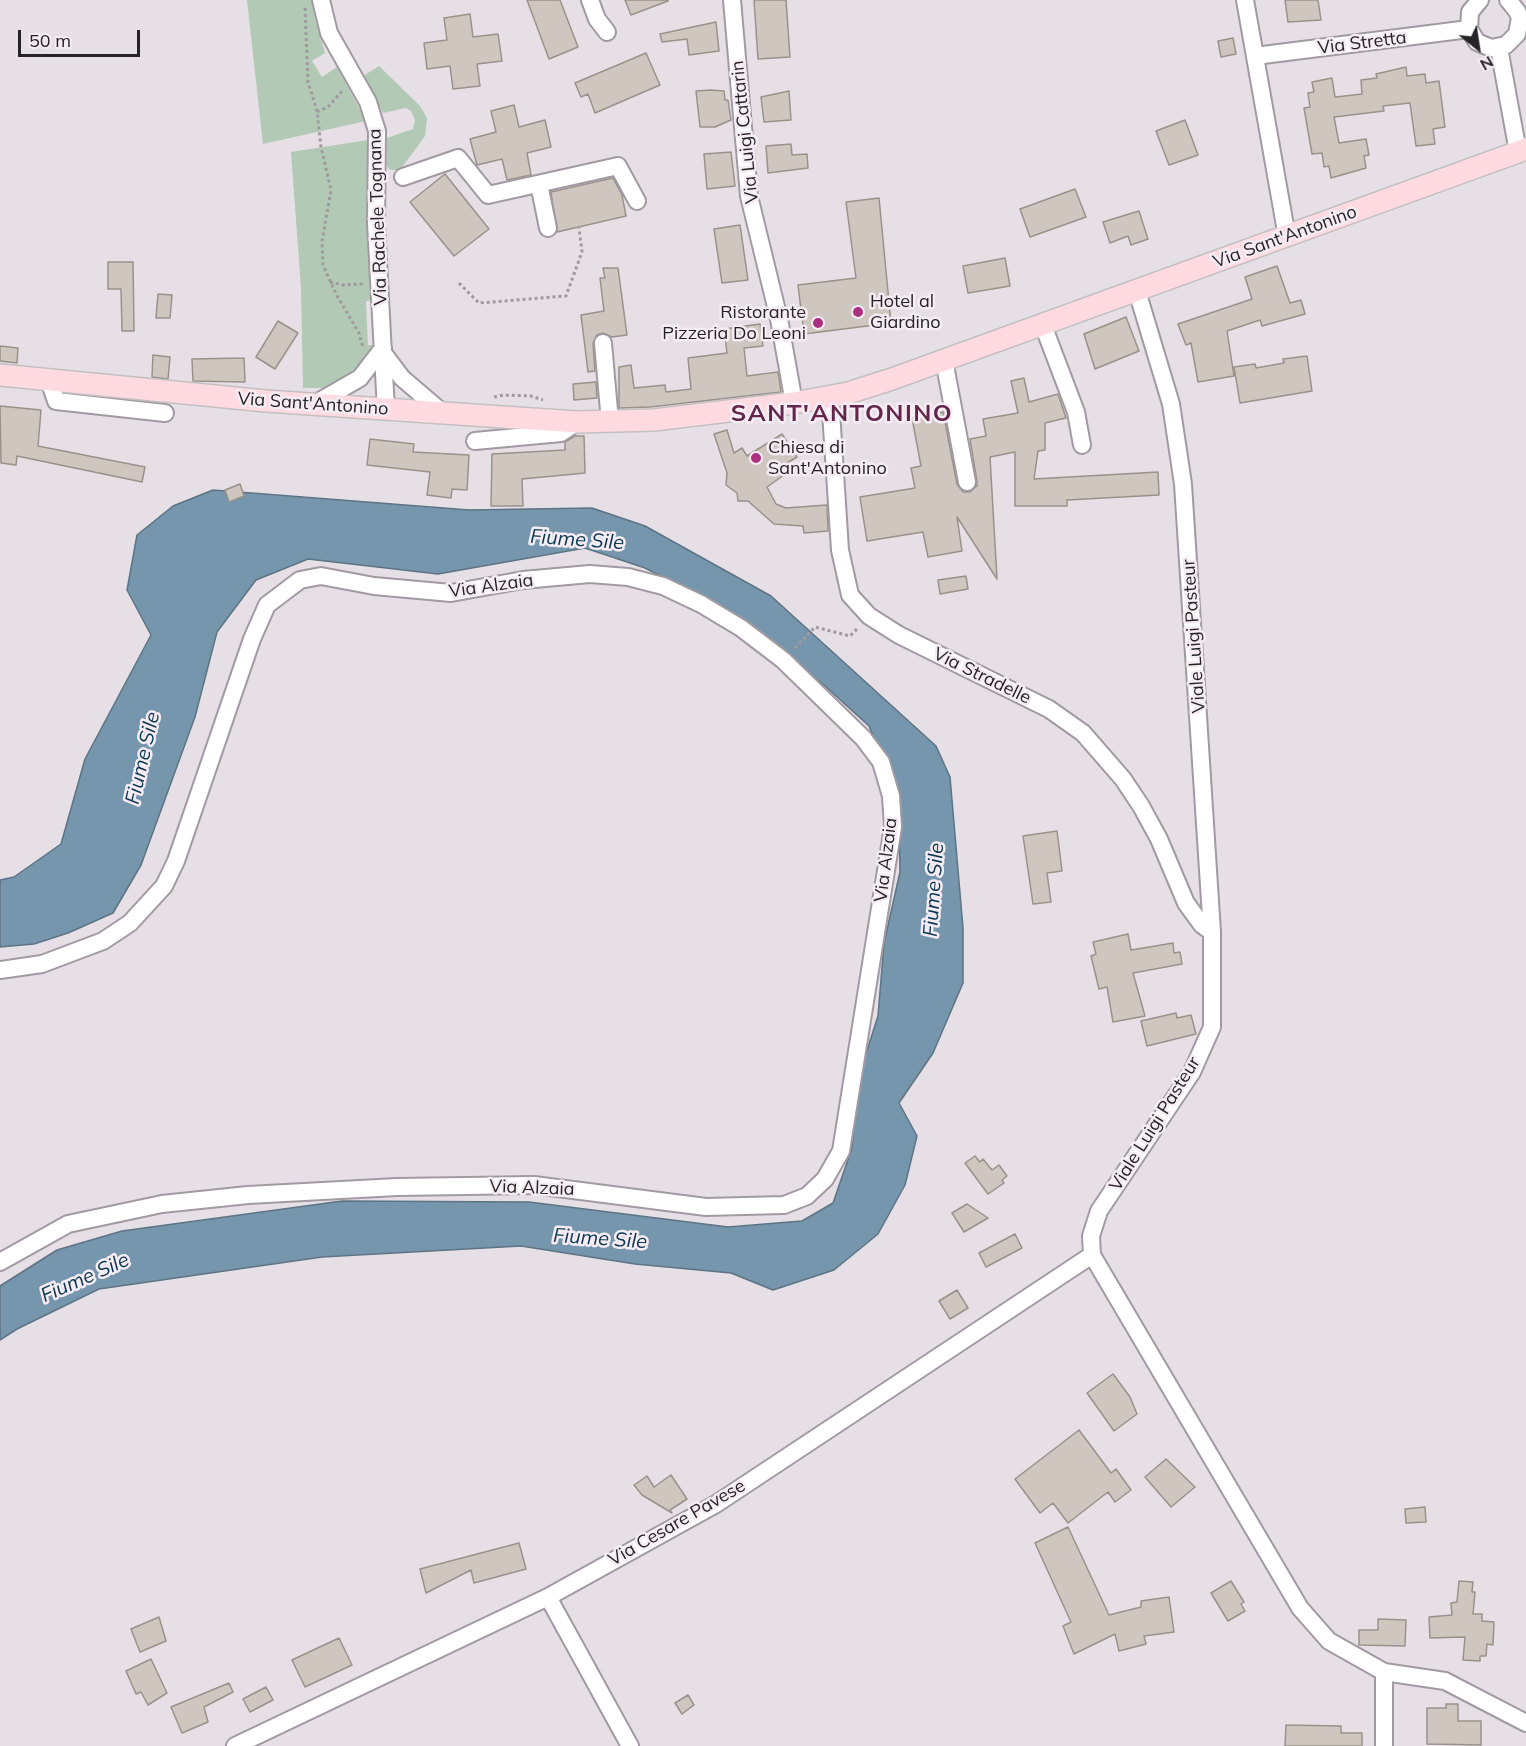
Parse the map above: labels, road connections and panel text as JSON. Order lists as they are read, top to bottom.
{
  "streets": {
    "main road": ["Via Sant'Antonino"],
    "street": [
      "Via Stretta",
      "Via Luigi Cattarin",
      "Via Rachele Tognana",
      "Via Alzaia",
      "Viale Luigi Pasteur",
      "Via Stradelle",
      "Via Cesare Pavese"
    ]
  },
  "crossings": [
    ["Via Luigi Cattarin", "Via Sant'Antonino"],
    ["Via Rachele Tognana", "Via Sant'Antonino"],
    ["Via Sant'Antonino", "Viale Luigi Pasteur"],
    ["Via Sant'Antonino", "Via Stradelle"],
    ["Viale Luigi Pasteur", "Via Stradelle"],
    ["Viale Luigi Pasteur", "Via Cesare Pavese"]
  ],
  "districts": ["SANT'ANTONINO"],
  "water": ["Fiume Sile"],
  "places": ["Hotel al Giardino", "Ristorante Pizzeria Do Leoni", "Chiesa di Sant'Antonino"],
  "scale_bar": "50 m",
  "north": "bottom right"
}
